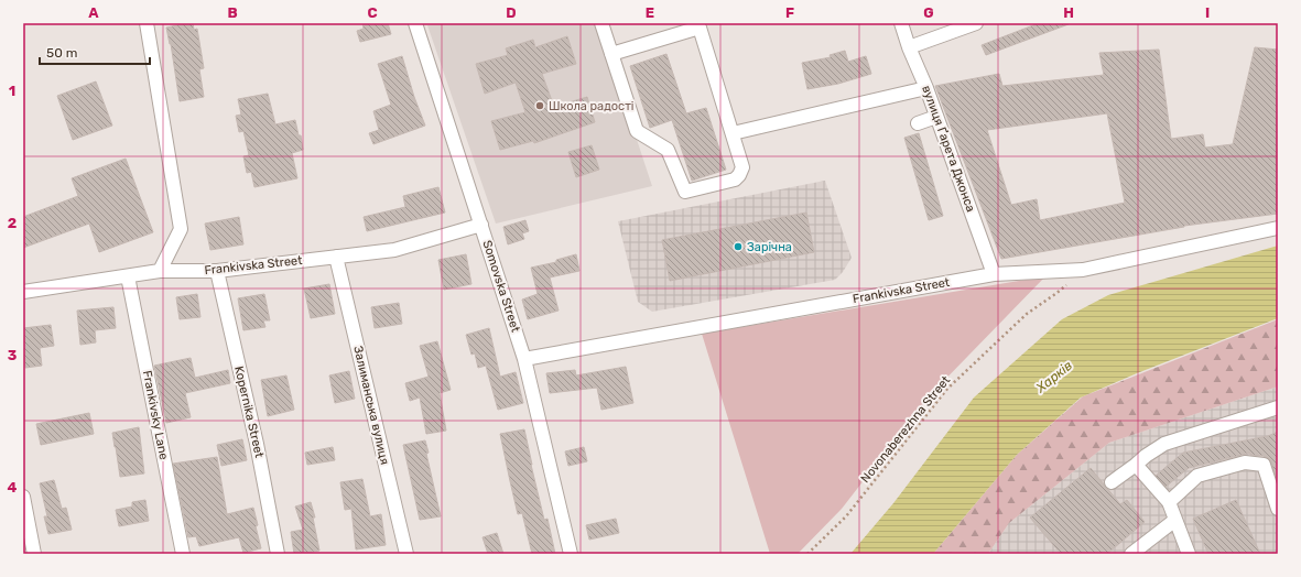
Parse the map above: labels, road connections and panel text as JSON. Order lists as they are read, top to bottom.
{
  "streets": {
    "street": [
      "вулиця Ґарета Джонса",
      "Frankivska Street",
      "Somovska Street",
      "Залиманська вулиця",
      "Kopernika Street",
      "Frankivsky Lane"
    ],
    "path": ["Novonaberezhna Street"]
  },
  "crossings": [
    ["вулиця Ґарета Джонса", "Frankivska Street"],
    ["Frankivska Street", "Somovska Street"],
    ["Frankivska Street", "Залиманська вулиця"],
    ["Frankivska Street", "Kopernika Street"],
    ["Frankivska Street", "Frankivsky Lane"],
    ["Frankivska Street", "Novonaberezhna Street"]
  ],
  "water": ["Харків"],
  "places": ["Школа радості", "Зарічна"],
  "scale_bar": "50 m",
  "grid": {
    "columns": [
      "A",
      "B",
      "C",
      "D",
      "E",
      "F",
      "G",
      "H",
      "I"
    ],
    "rows": [
      "1",
      "2",
      "3",
      "4"
    ]
  }
}
